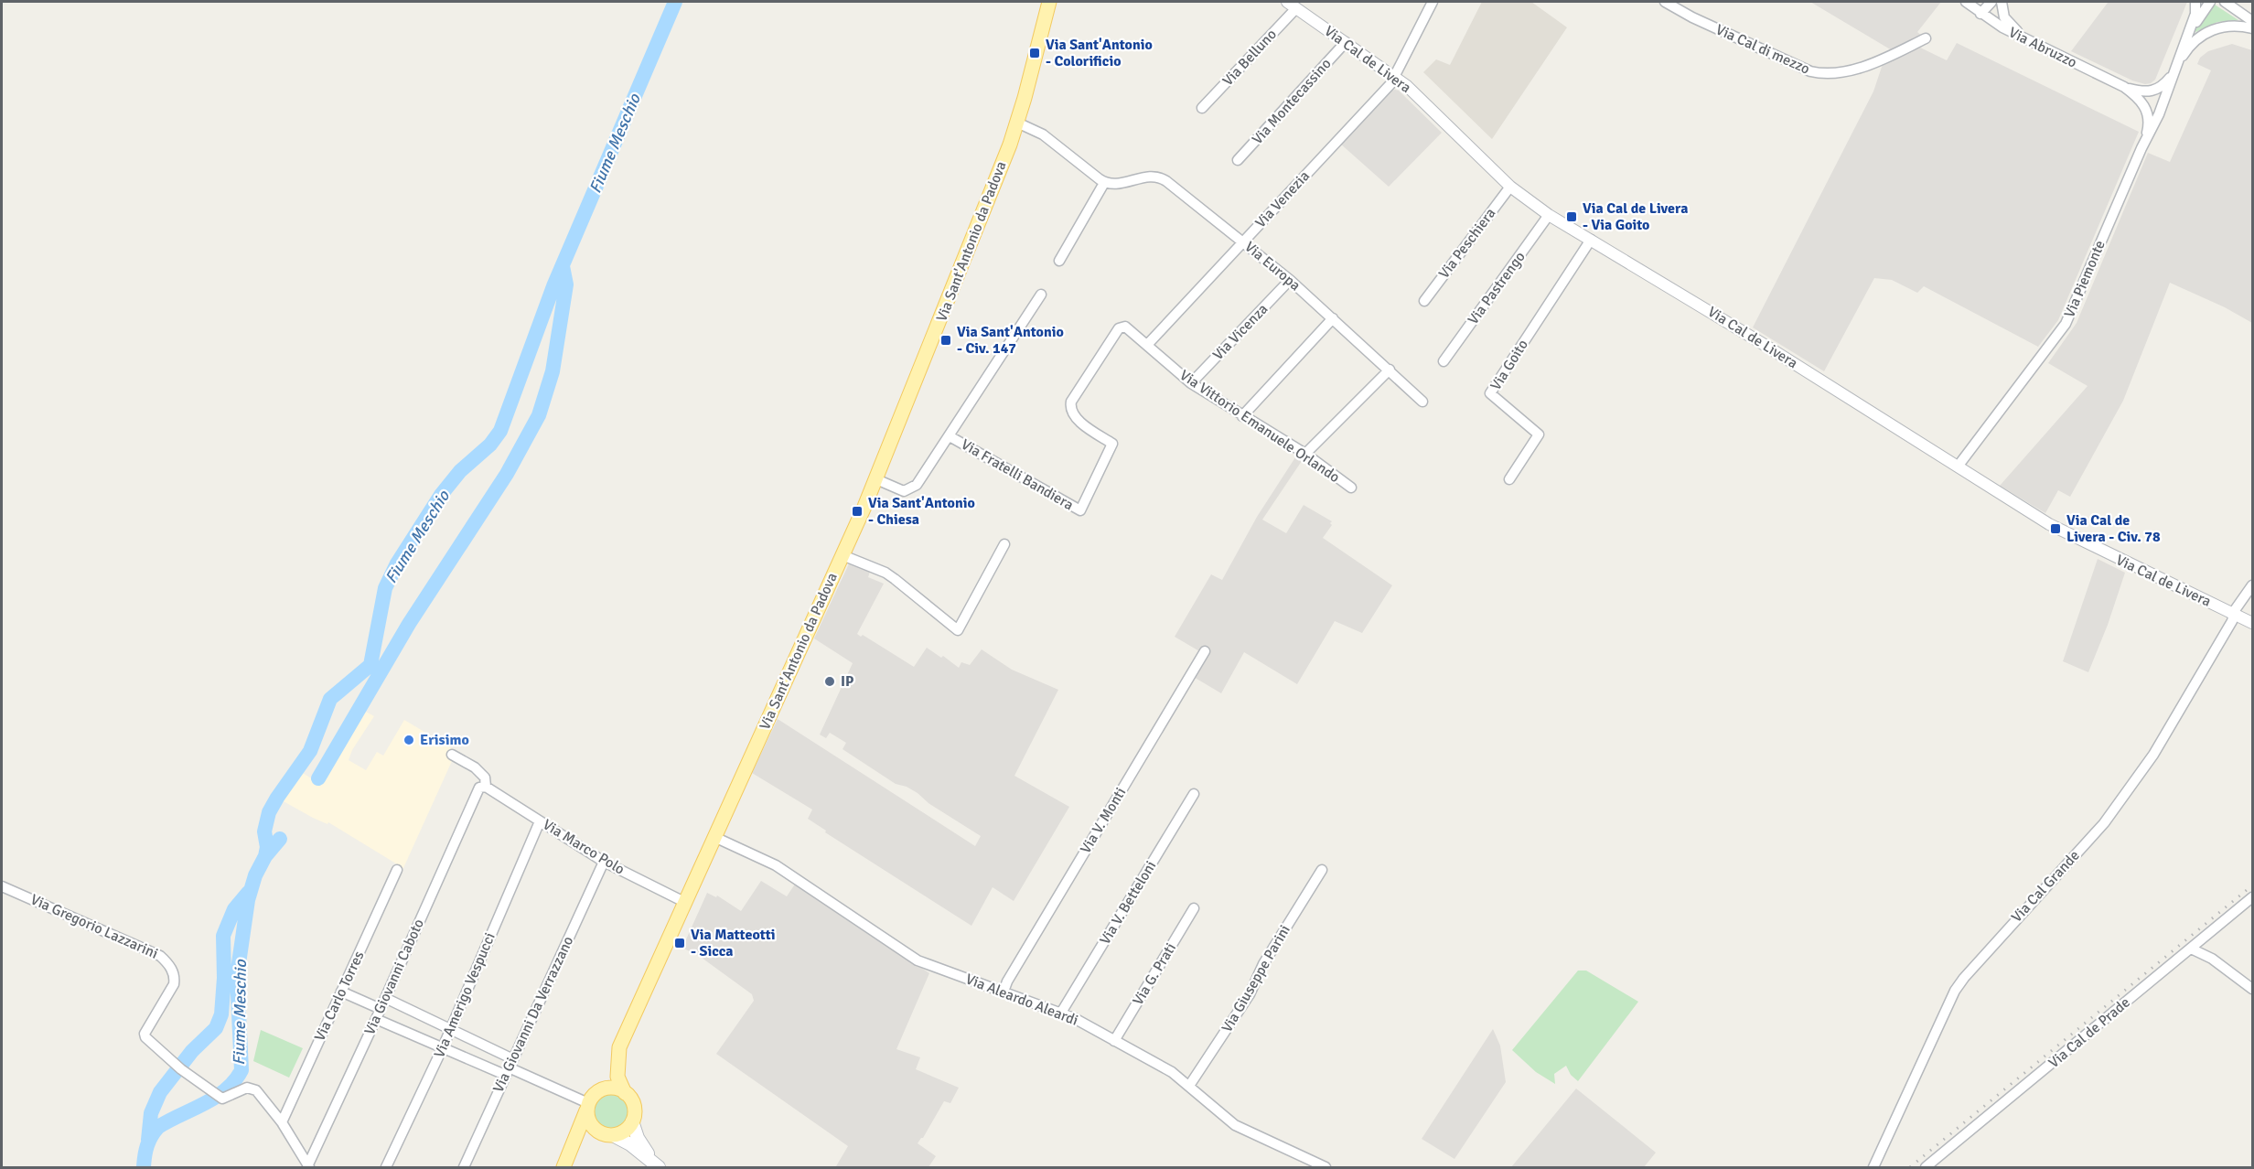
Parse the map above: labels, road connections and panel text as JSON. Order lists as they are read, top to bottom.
{
  "streets": {
    "main road": ["Via Sant'Antonio da Padova"],
    "street": [
      "Via Abruzzo",
      "Via Cal di mezzo",
      "Via Belluno",
      "Via Cal de Livera",
      "Via Montecassino",
      "Via Venezia",
      "Via Peschiera",
      "Via Europa",
      "Via Piemonte",
      "Via Pastrengo",
      "Via Vicenza",
      "Via Goito",
      "Via Vittorio Emanuele Orlando",
      "Via Fratelli Bandiera",
      "Via V. Monti",
      "Via Marco Polo",
      "Via Cal Grande",
      "Via V. Betteloni",
      "Via Gregorio Lazzarini",
      "Via G. Prati",
      "Via Giovanni Caboto",
      "Via Giuseppe Parini",
      "Via Amerigo Vespucci",
      "Via Carlo Torres",
      "Via Aleardo Aleardi",
      "Via Giovanni Da Verrazzano",
      "Via Cal de Prade"
    ]
  },
  "crossings": [
    ["Via Abruzzo", "Via Piemonte"],
    ["Via Belluno", "Via Cal de Livera"],
    ["Via Cal de Livera", "Via Montecassino"],
    ["Via Cal de Livera", "Via Venezia"],
    ["Via Cal de Livera", "Via Peschiera"],
    ["Via Cal de Livera", "Via Piemonte"],
    ["Via Cal de Livera", "Via Pastrengo"],
    ["Via Cal de Livera", "Via Goito"],
    ["Via Cal de Livera", "Via Cal Grande"],
    ["Via Venezia", "Via Europa"],
    ["Via Venezia", "Via Vittorio Emanuele Orlando"],
    ["Via Sant'Antonio da Padova", "Via Fratelli Bandiera"],
    ["Via Sant'Antonio da Padova", "Via Marco Polo"],
    ["Via Sant'Antonio da Padova", "Via Aleardo Aleardi"],
    ["Via Europa", "Via Vicenza"],
    ["Via Vicenza", "Via Vittorio Emanuele Orlando"],
    ["Via Vittorio Emanuele Orlando", "Via Fratelli Bandiera"],
    ["Via V. Monti", "Via Aleardo Aleardi"],
    ["Via Marco Polo", "Via Giovanni Caboto"],
    ["Via Marco Polo", "Via Amerigo Vespucci"],
    ["Via Marco Polo", "Via Giovanni Da Verrazzano"],
    ["Via V. Betteloni", "Via Aleardo Aleardi"],
    ["Via Gregorio Lazzarini", "Via Carlo Torres"],
    ["Via G. Prati", "Via Aleardo Aleardi"],
    ["Via Giuseppe Parini", "Via Aleardo Aleardi"]
  ],
  "water": ["Fiume Meschio"],
  "places": {
    "transit": [
      "Via Sant'Antonio - Colorificio",
      "Via Cal de Livera - Via Goito",
      "Via Sant'Antonio - Civ. 147",
      "Via Sant'Antonio - Chiesa",
      "Via Cal de Livera - Civ. 78",
      "Via Matteotti - Sicca"
    ],
    "other": ["IP", "Erisimo"]
  }
}
